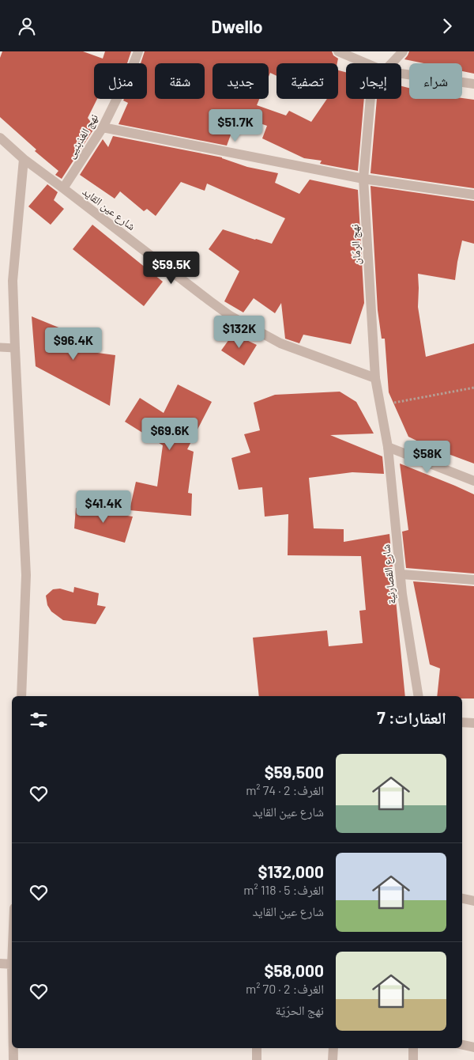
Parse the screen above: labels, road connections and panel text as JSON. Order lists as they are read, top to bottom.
{
  "streets": {
    "street": [
      "نهج الغذبنيى",
      "شارع عين القايد",
      "نهج الرمّان",
      "شارع القصارنية"
    ]
  },
  "crossings": [
    ["نهج الغذبنيى", "شارع عين القايد"],
    ["شارع عين القايد", "نهج الرمّان"],
    ["نهج الرمّان", "شارع القصارنية"]
  ],
  "page": {
    "header": "Dwello",
    "chip": [
      "شراء",
      "إيجار",
      "تصفية",
      "جديد",
      "شقة",
      "منزل"
    ],
    "price": [
      "$51.7K",
      "$59.5K",
      "$132K",
      "$96.4K",
      "$69.6K",
      "$58K",
      "$41.4K"
    ],
    "heading": "العقارات: 7",
    "list": [
      {
        "name": "$59,500",
        "note": "الغرف: 2 · 74 m² · شارع عين القايد"
      },
      {
        "name": "$132,000",
        "note": "الغرف: 5 · 118 m² · شارع عين القايد"
      },
      {
        "name": "$58,000",
        "note": "الغرف: 2 · 70 m² · نهج الحرّيّة"
      }
    ]
  }
}
